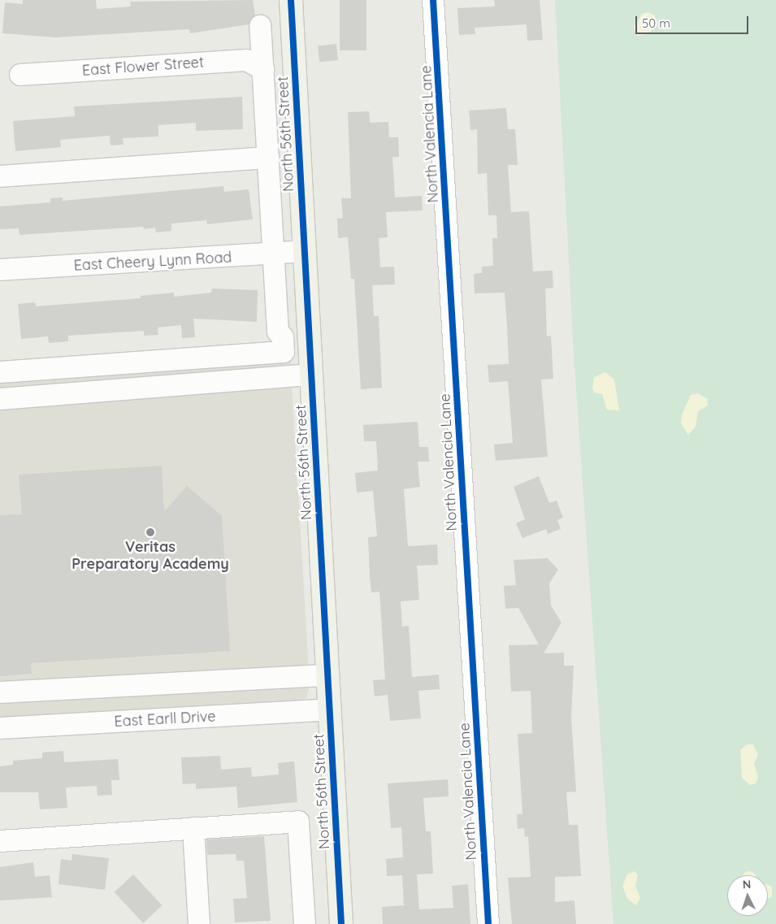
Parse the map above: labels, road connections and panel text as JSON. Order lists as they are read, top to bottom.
{
  "streets": {
    "main road": ["North 56th Street"],
    "street": [
      "East Flower Street",
      "North Valencia Lane",
      "East Cheery Lynn Road",
      "East Earll Drive"
    ]
  },
  "crossings": [
    ["North 56th Street", "East Cheery Lynn Road"],
    ["North 56th Street", "East Earll Drive"]
  ],
  "places": ["Veritas Preparatory Academy"],
  "scale_bar": "50 m",
  "north": "top"
}
